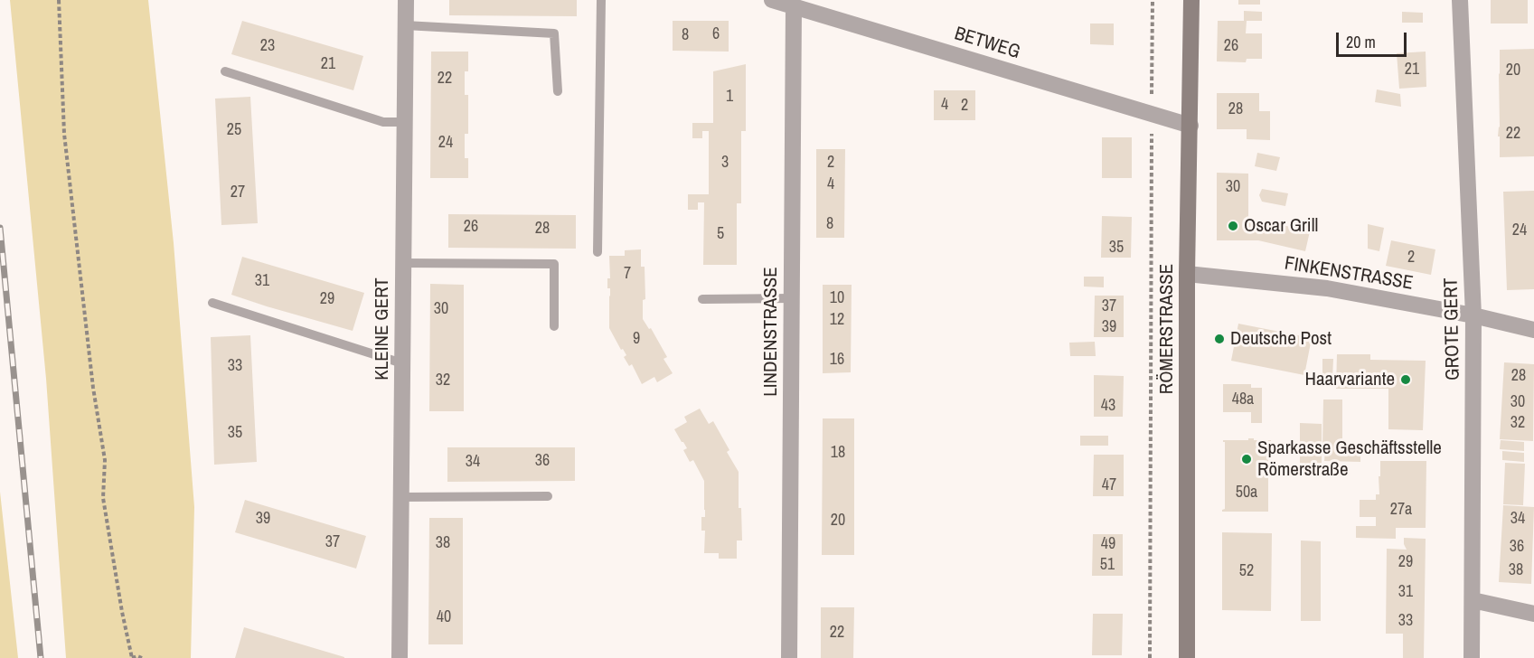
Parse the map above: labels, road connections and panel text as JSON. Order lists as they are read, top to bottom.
{
  "streets": {
    "street": [
      "BETWEG",
      "FINKENSTRASSE",
      "KLEINE GERT",
      "RÖMERSTRASSE",
      "GROTE GERT",
      "LINDENSTRASSE"
    ]
  },
  "crossings": [
    ["BETWEG", "RÖMERSTRASSE"],
    ["BETWEG", "LINDENSTRASSE"],
    ["FINKENSTRASSE", "RÖMERSTRASSE"],
    ["FINKENSTRASSE", "GROTE GERT"]
  ],
  "places": [
    "Oscar Grill",
    "Deutsche Post",
    "Haarvariante",
    "Sparkasse Geschäftsstelle Römerstraße"
  ],
  "house_numbers": [
    "6",
    "8",
    "23",
    "26",
    "21",
    "21",
    "20",
    "22",
    "1",
    "4",
    "2",
    "28",
    "25",
    "22",
    "24",
    "3",
    "2",
    "4",
    "30",
    "27",
    "8",
    "26",
    "28",
    "24",
    "5",
    "35",
    "2",
    "7",
    "31",
    "10",
    "29",
    "37",
    "30",
    "12",
    "39",
    "9",
    "16",
    "33",
    "28",
    "32",
    "48a",
    "30",
    "43",
    "32",
    "35",
    "18",
    "36",
    "34",
    "47",
    "50a",
    "27a",
    "39",
    "34",
    "20",
    "37",
    "38",
    "49",
    "36",
    "29",
    "51",
    "38",
    "52",
    "31",
    "40",
    "33",
    "22"
  ],
  "scale_bar": "20 m"
}
